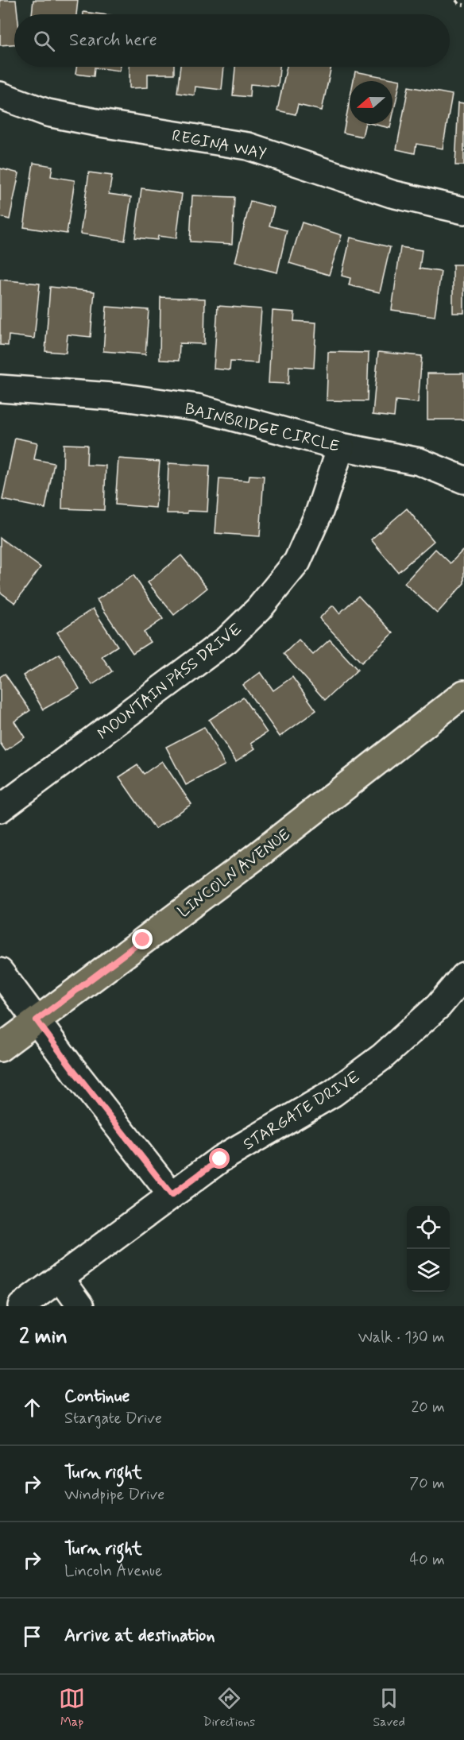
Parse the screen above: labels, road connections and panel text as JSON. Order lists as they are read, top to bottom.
{
  "streets": {
    "main road": ["LINCOLN AVENUE"],
    "street": [
      "REGINA WAY",
      "BAINBRIDGE CIRCLE",
      "MOUNTAIN PASS DRIVE",
      "STARGATE DRIVE"
    ]
  },
  "crossings": [
    ["BAINBRIDGE CIRCLE", "MOUNTAIN PASS DRIVE"]
  ],
  "north": "left",
  "page": {
    "search": "Search here",
    "heading": ["2 min", "Walk · 130 m"],
    "list": [
      ["Continue", "Stargate Drive", "20 m"],
      ["Turn right", "Windpipe Drive", "70 m"],
      ["Turn right", "Lincoln Avenue", "40 m"],
      "Arrive at destination"
    ],
    "nav": ["Map", "Directions", "Saved"]
  }
}
